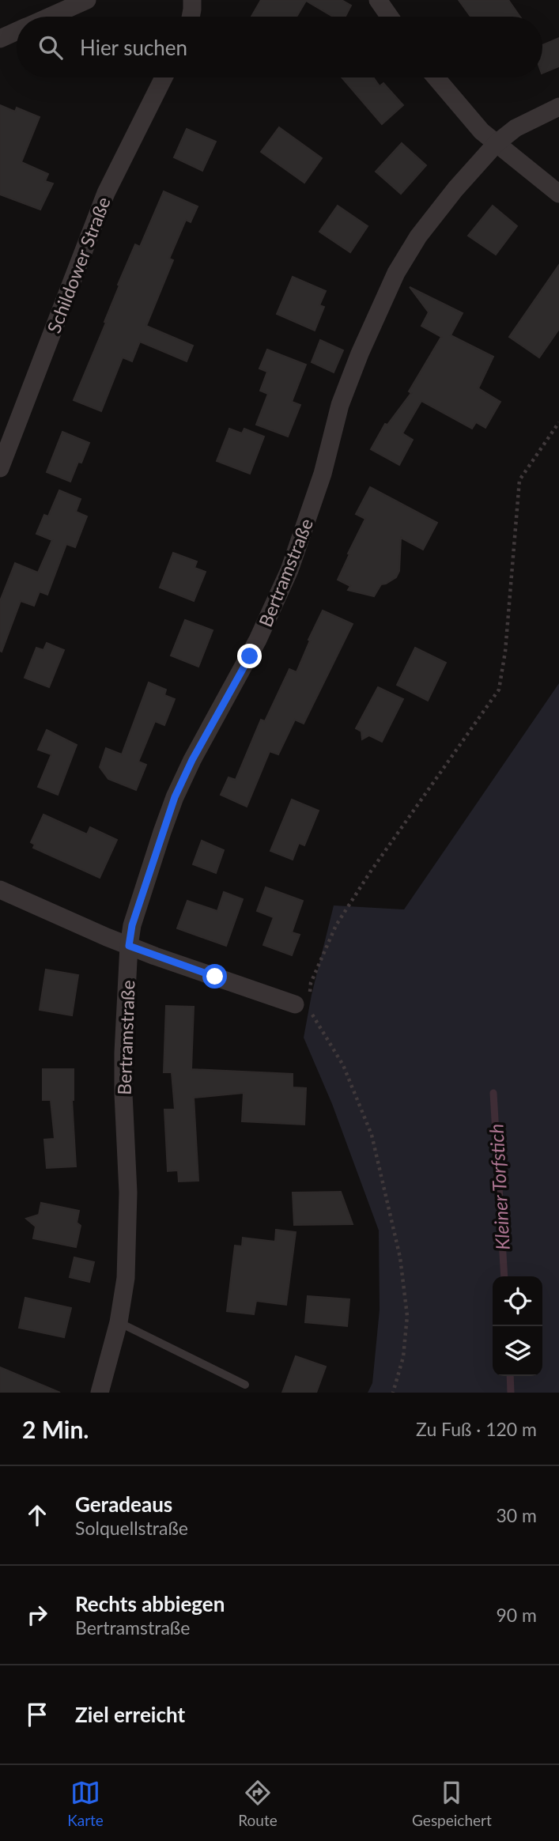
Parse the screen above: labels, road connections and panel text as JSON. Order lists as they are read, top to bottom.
{
  "streets": {
    "street": ["Schildower Straße", "Bertramstraße"]
  },
  "water": ["Kleiner Torfstich"],
  "page": {
    "search": "Hier suchen",
    "heading": ["2 Min.", "Zu Fuß · 120 m"],
    "list": [
      ["Geradeaus", "Solquellstraße", "30 m"],
      ["Rechts abbiegen", "Bertramstraße", "90 m"],
      "Ziel erreicht"
    ],
    "nav": ["Karte", "Route", "Gespeichert"]
  }
}
